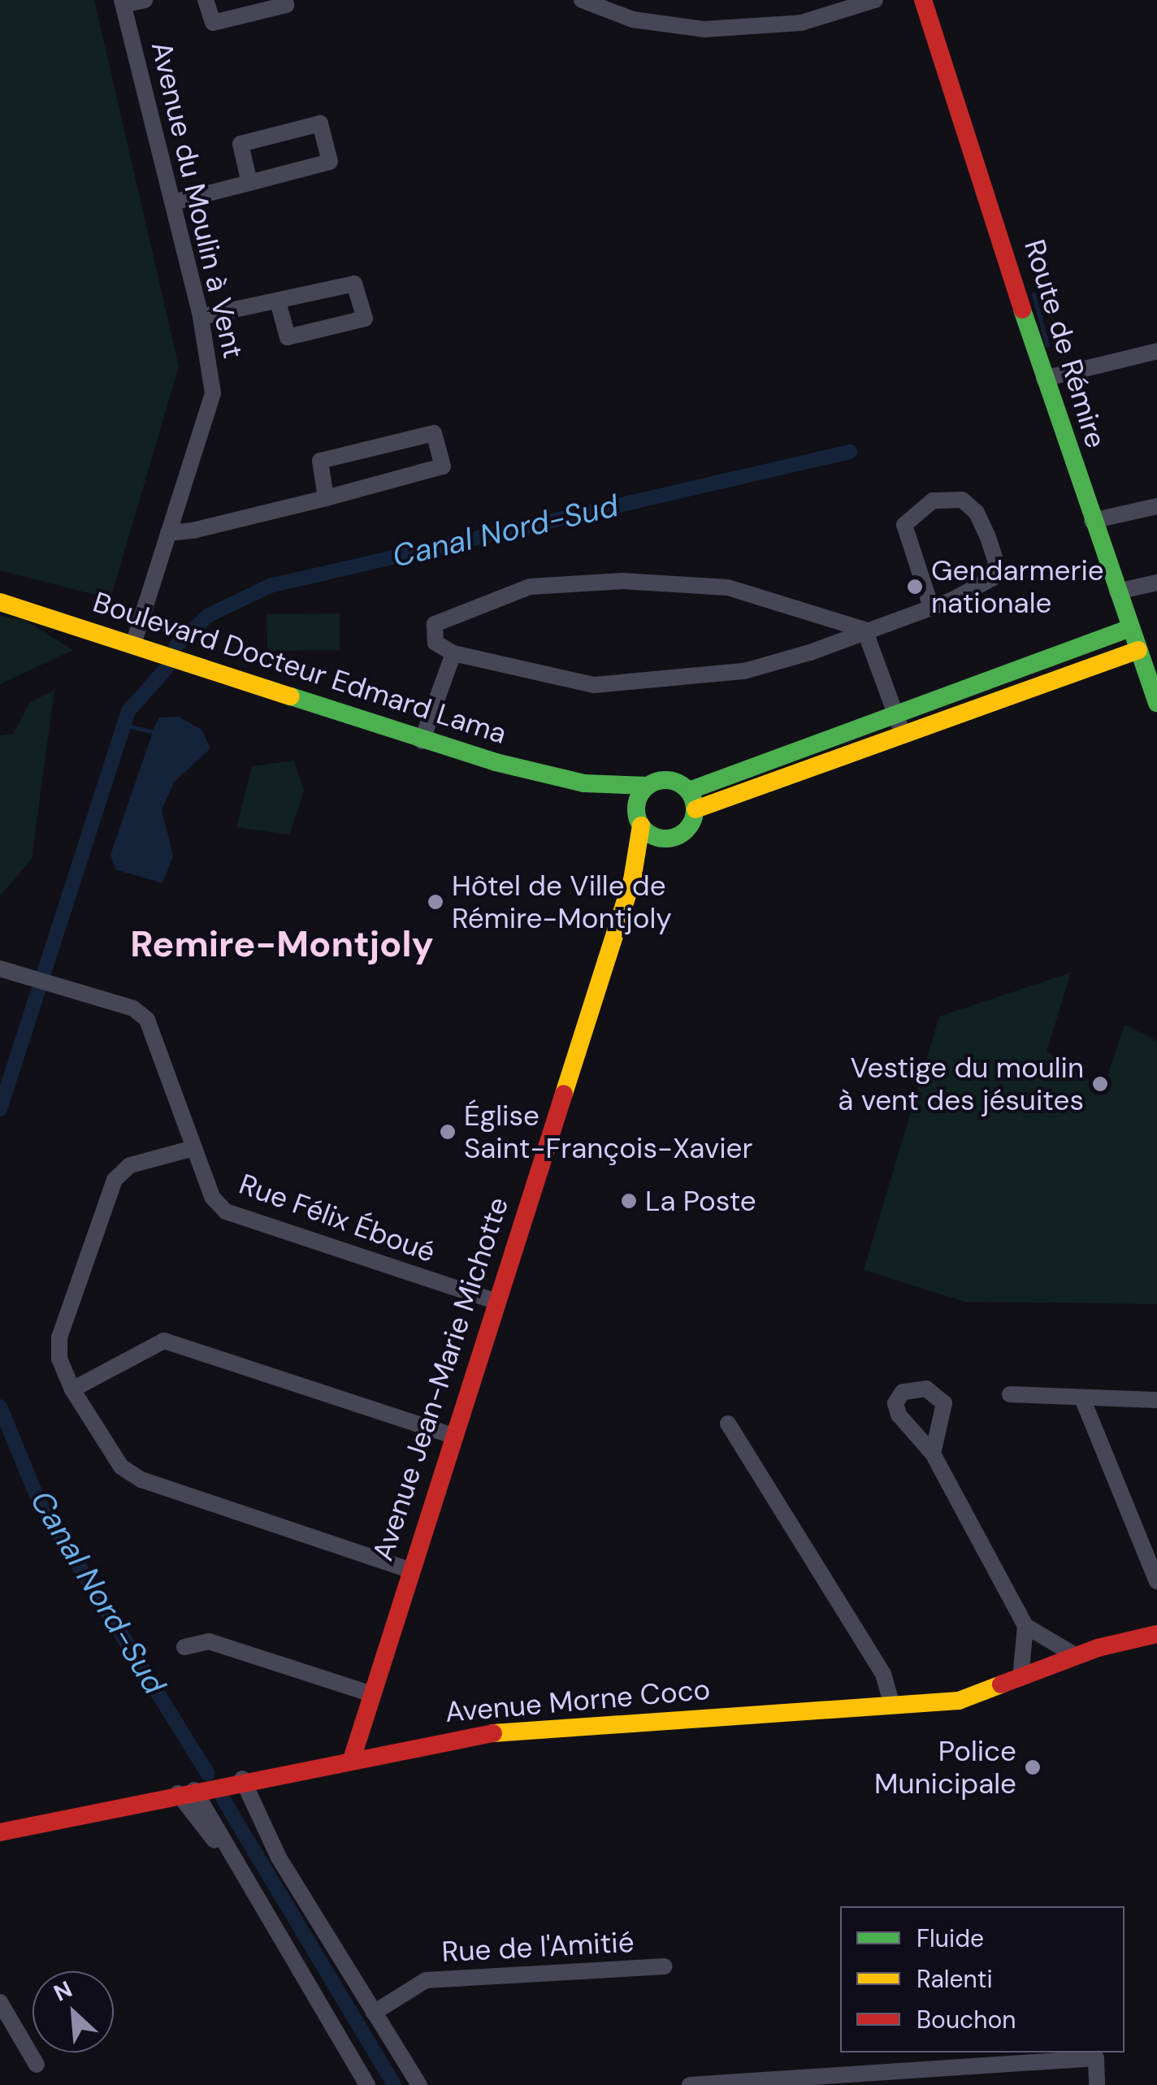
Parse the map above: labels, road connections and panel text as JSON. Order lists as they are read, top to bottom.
{
  "streets": {
    "street": [
      "Avenue du Moulin à Vent",
      "Route de Rémire",
      "Boulevard Docteur Edmard Lama",
      "Rue Félix Éboué",
      "Avenue Jean-Marie Michotte",
      "Avenue Morne Coco",
      "Rue de l'Amitié"
    ]
  },
  "crossings": [
    ["Avenue du Moulin à Vent", "Boulevard Docteur Edmard Lama"],
    ["Boulevard Docteur Edmard Lama", "Avenue Jean-Marie Michotte"],
    ["Rue Félix Éboué", "Avenue Jean-Marie Michotte"],
    ["Avenue Jean-Marie Michotte", "Avenue Morne Coco"]
  ],
  "districts": ["Remire-Montjoly"],
  "water": ["Canal Nord-Sud"],
  "places": [
    "Gendarmerie nationale",
    "Hôtel de Ville de Rémire-Montjoly",
    "Vestige du moulin à vent des jésuites",
    "Église Saint-François-Xavier",
    "La Poste",
    "Police Municipale"
  ],
  "legend": ["Fluide", "Ralenti", "Bouchon"],
  "north": "top left"
}
